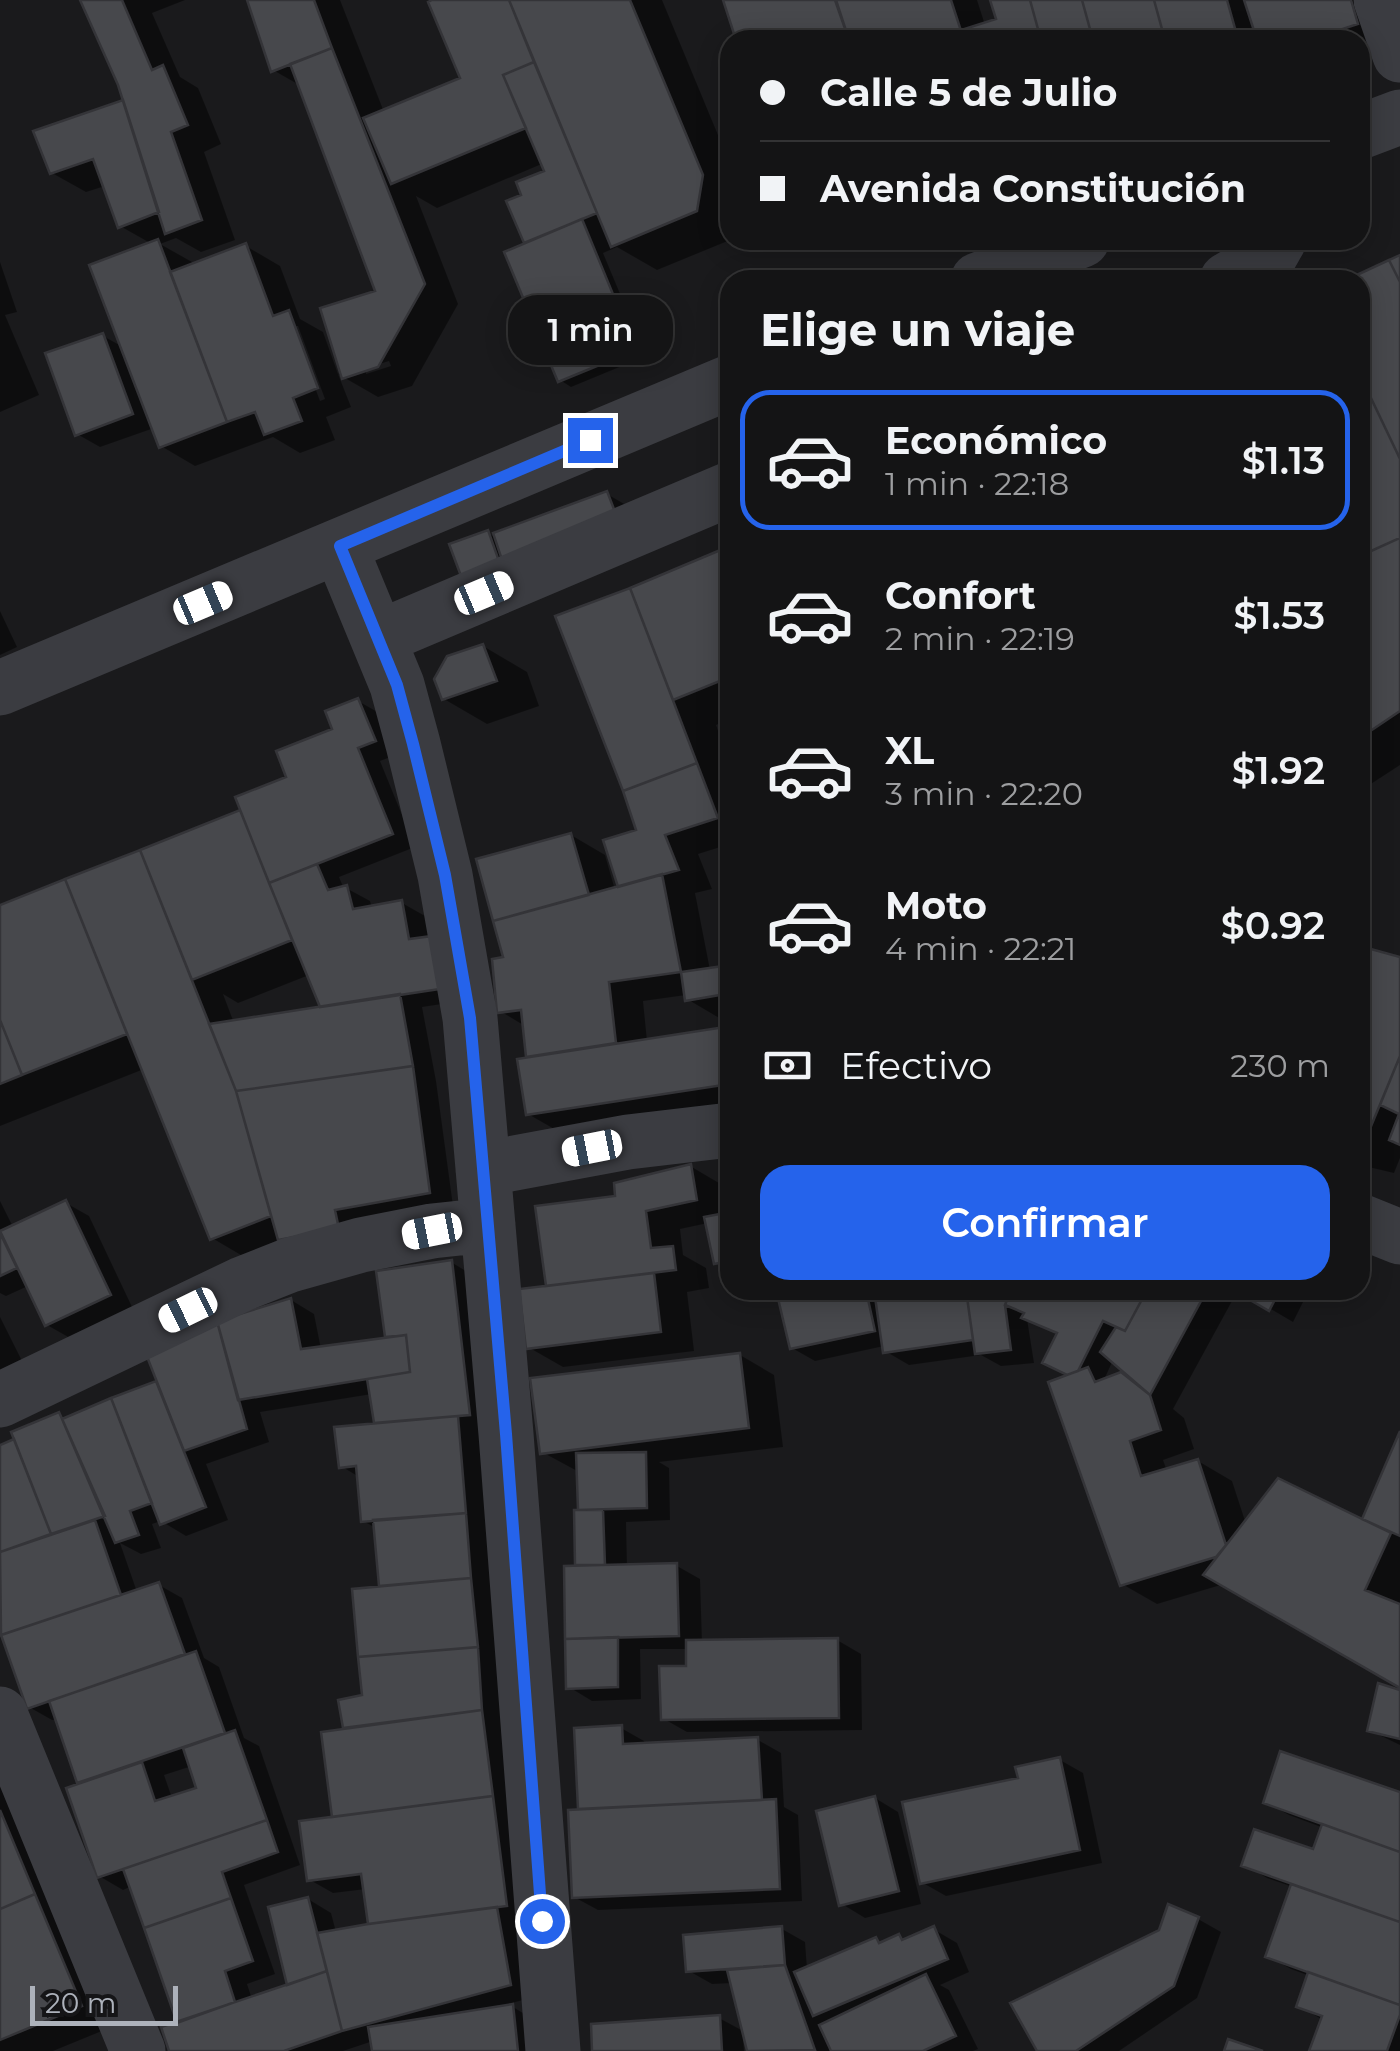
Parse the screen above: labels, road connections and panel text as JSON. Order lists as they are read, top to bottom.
{
  "scale_bar": "20 m",
  "page": {
    "banner": ["Calle 5 de Julio", "Avenida Constitución"],
    "heading": "Elige un viaje",
    "bubble": "1 min",
    "list": [
      {
        "name": "Económico",
        "note": "1 min · 22:18",
        "value": "$1.13"
      },
      {
        "name": "Confort",
        "note": "2 min · 22:19",
        "value": "$1.53"
      },
      {
        "name": "XL",
        "note": "3 min · 22:20",
        "value": "$1.92"
      },
      {
        "name": "Moto",
        "note": "4 min · 22:21",
        "value": "$0.92"
      }
    ],
    "pay": ["Efectivo", "230 m"],
    "buttons": "Confirmar",
    "scale": "20 m"
  }
}
